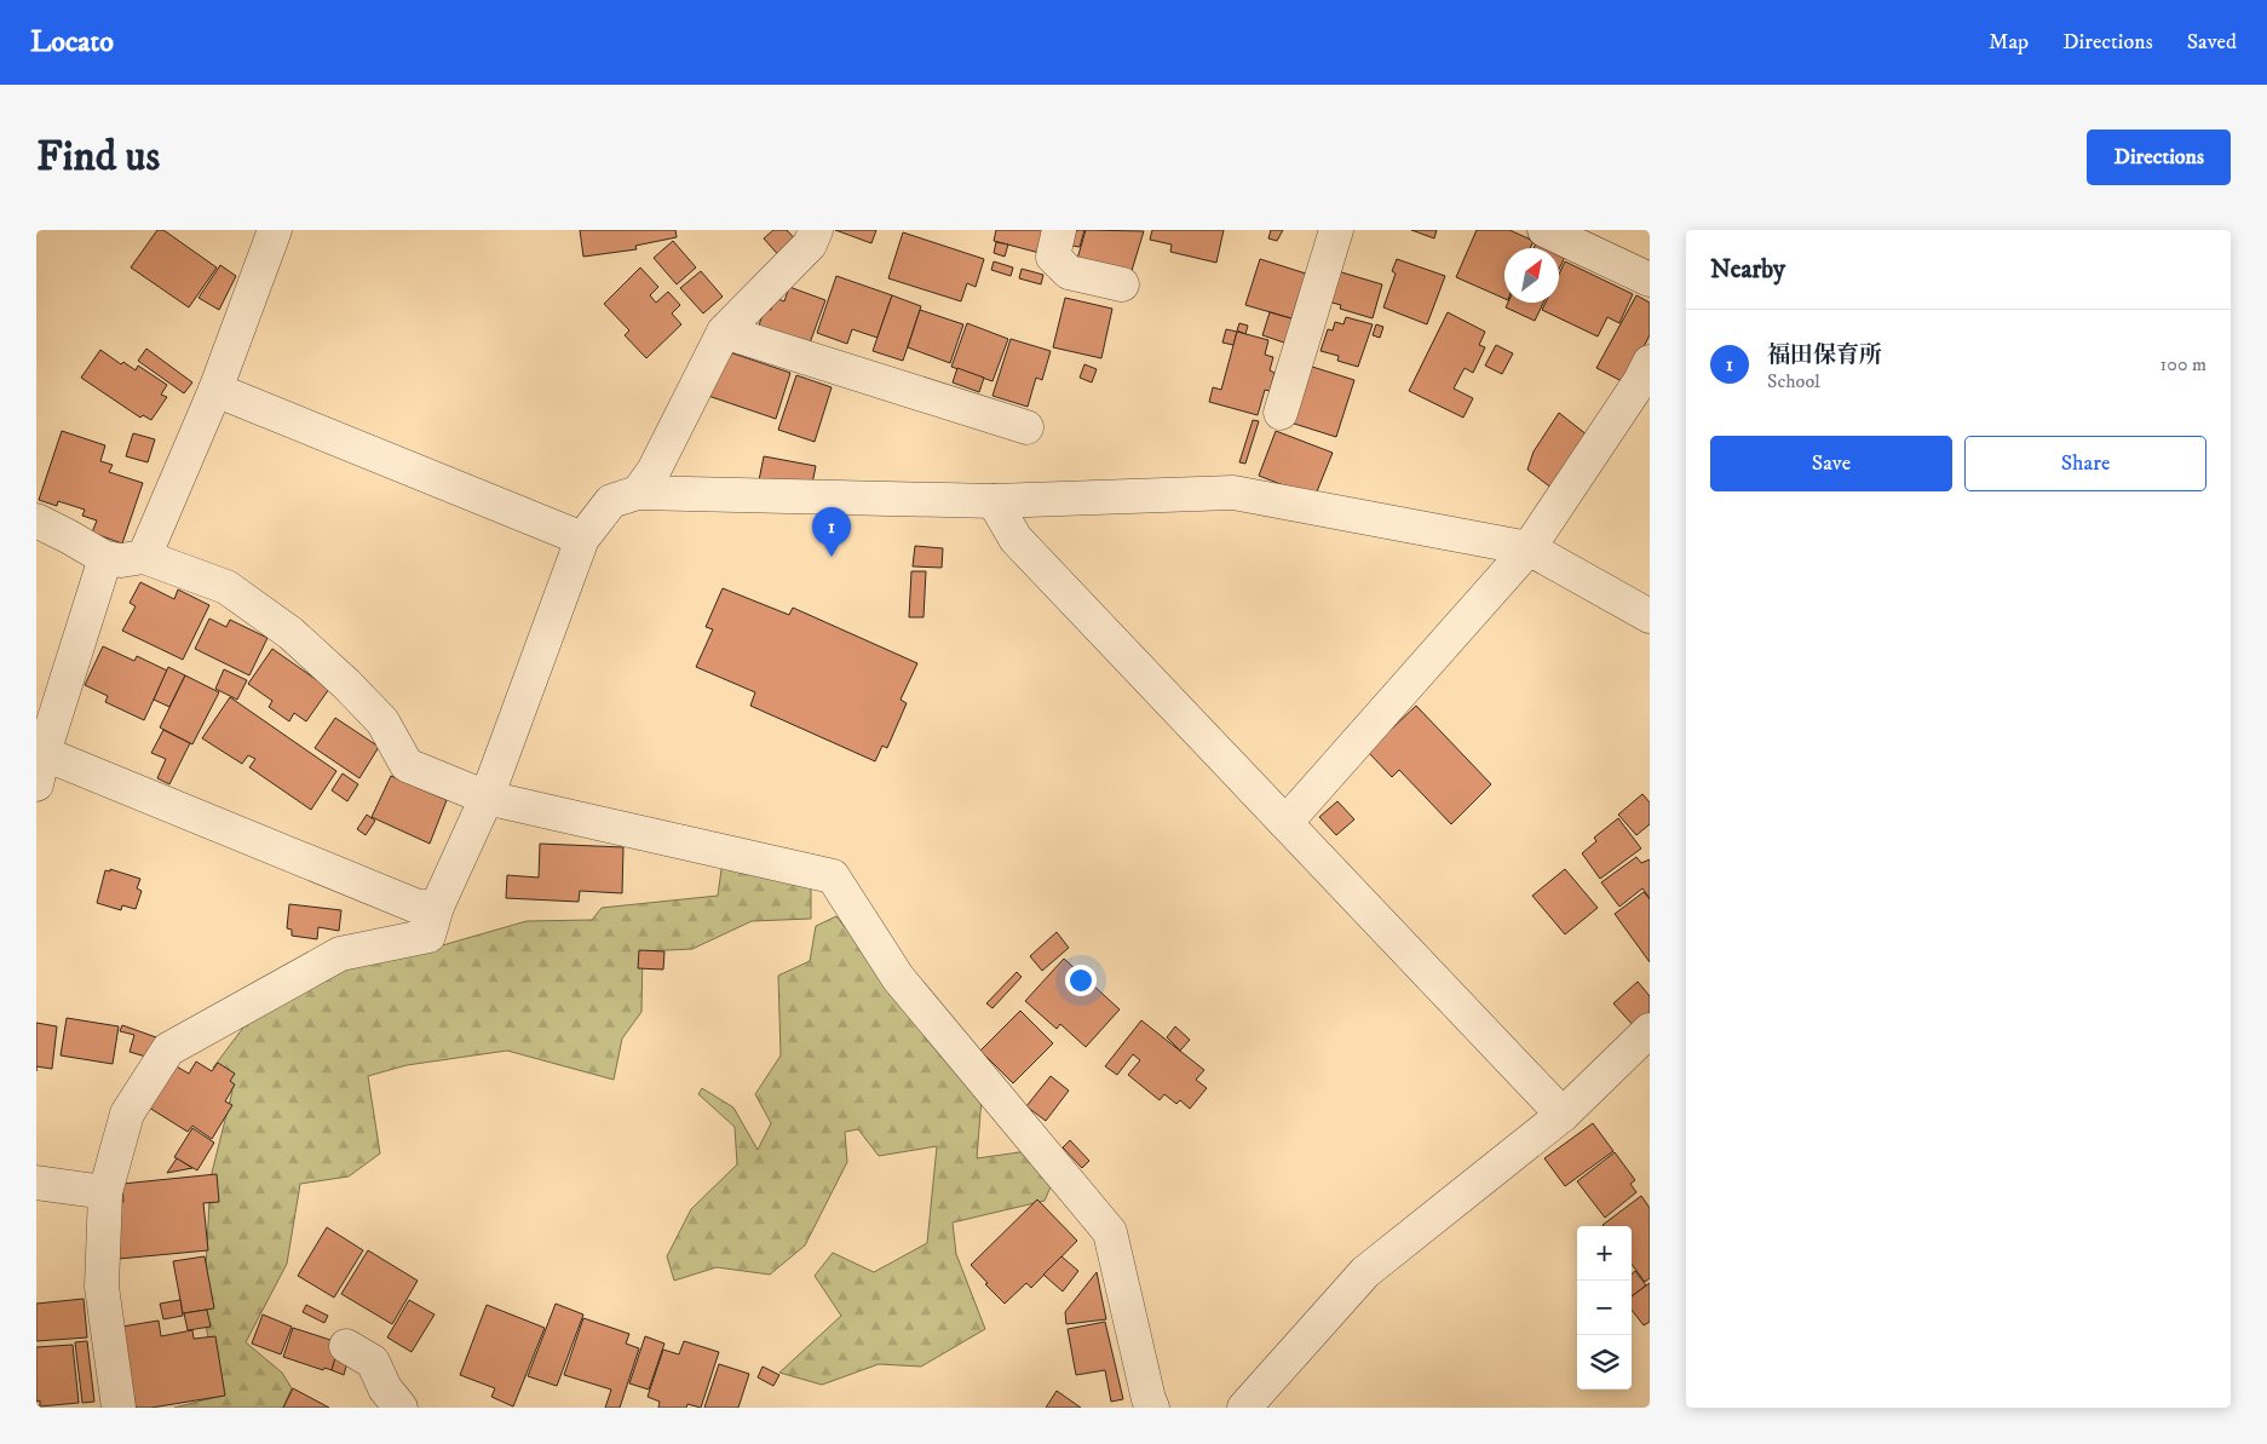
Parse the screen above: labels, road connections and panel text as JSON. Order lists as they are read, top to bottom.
{
  "north": "top right",
  "page": {
    "header": "Locato",
    "nav": ["Map", "Directions", "Saved"],
    "buttons": [
      "Directions",
      ["Save", "Share"]
    ],
    "title": "Find us",
    "heading": "Nearby",
    "list": [
      {
        "mark": "1",
        "name": "福田保育所",
        "note": "School",
        "value": "100 m"
      }
    ],
    "pins": "1",
    "map_buttons": ["+", "−"]
  }
}
